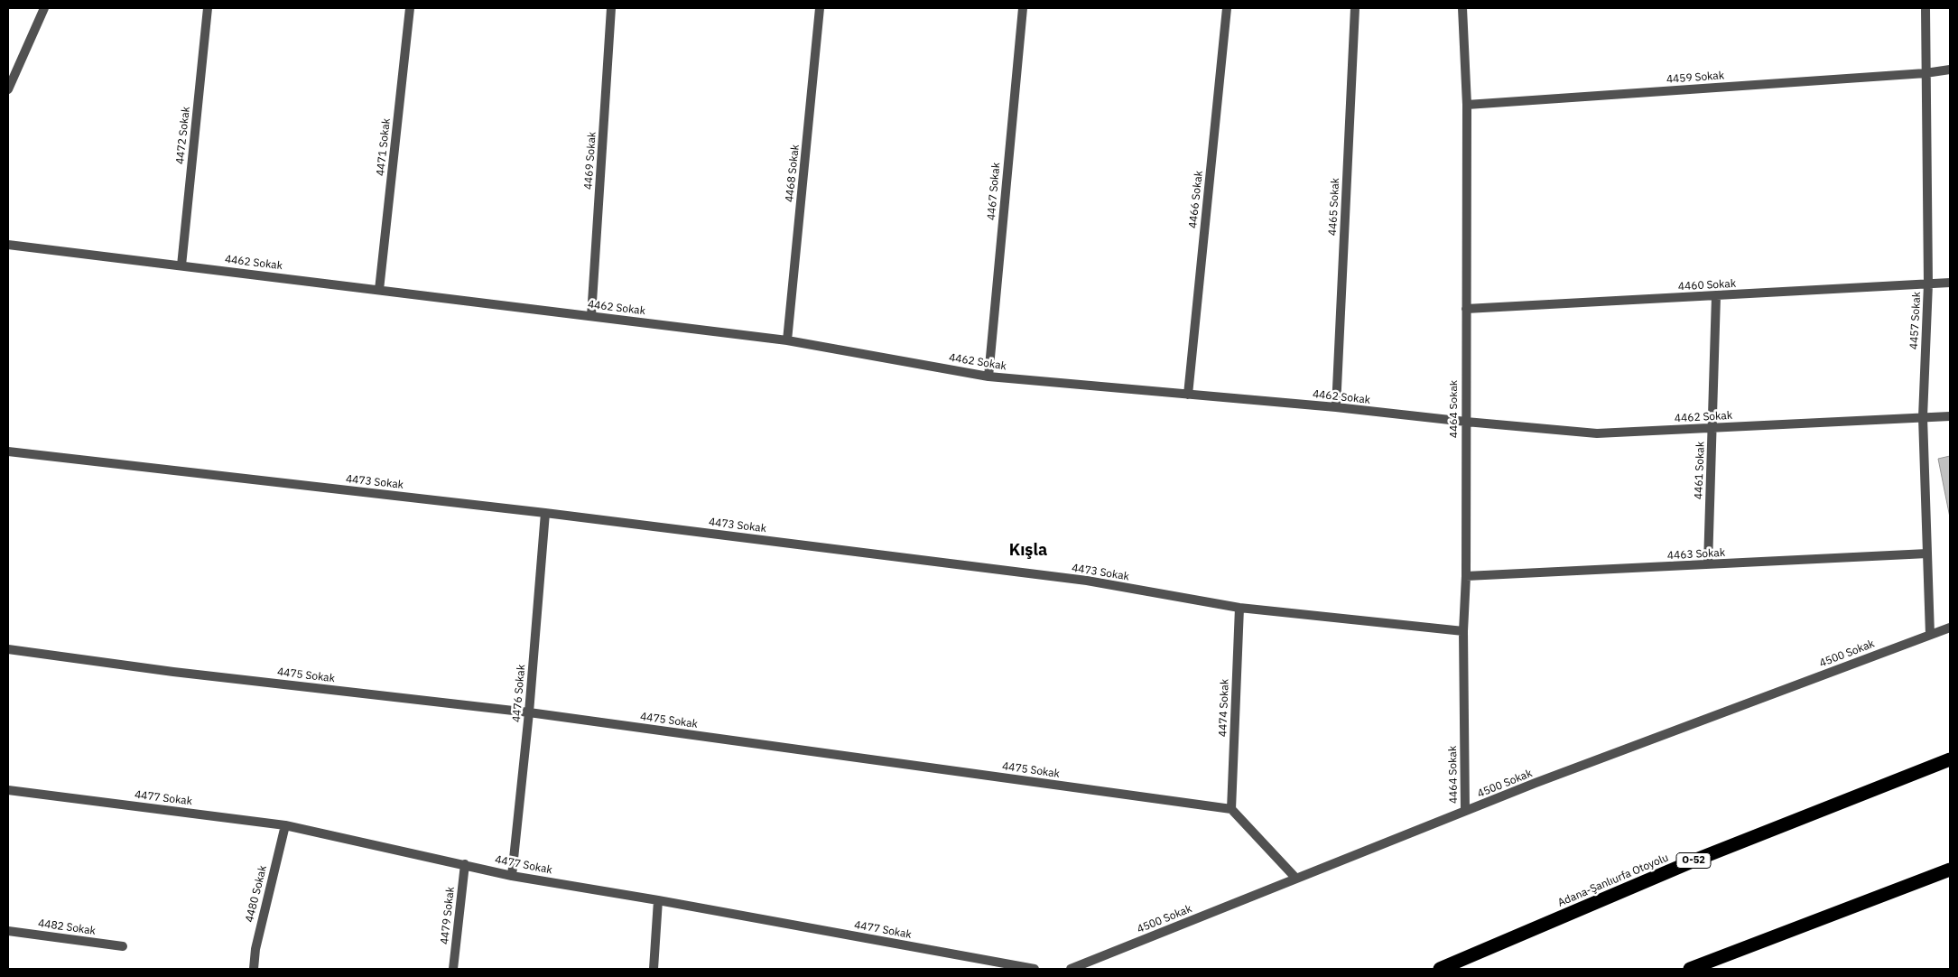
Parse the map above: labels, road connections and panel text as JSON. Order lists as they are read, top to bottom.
{
  "streets": {
    "highway": ["O-52", "Adana-Şanlıurfa Otoyolu"],
    "street": [
      "4459 Sokak",
      "4472 Sokak",
      "4471 Sokak",
      "4469 Sokak",
      "4468 Sokak",
      "4467 Sokak",
      "4466 Sokak",
      "4465 Sokak",
      "4462 Sokak",
      "4460 Sokak",
      "4457 Sokak",
      "4464 Sokak",
      "4461 Sokak",
      "4473 Sokak",
      "4463 Sokak",
      "4500 Sokak",
      "4475 Sokak",
      "4476 Sokak",
      "4474 Sokak",
      "4477 Sokak",
      "4480 Sokak",
      "4479 Sokak",
      "4482 Sokak"
    ]
  },
  "crossings": [
    ["4459 Sokak", "4457 Sokak"],
    ["4459 Sokak", "4464 Sokak"],
    ["4472 Sokak", "4462 Sokak"],
    ["4471 Sokak", "4462 Sokak"],
    ["4469 Sokak", "4462 Sokak"],
    ["4468 Sokak", "4462 Sokak"],
    ["4467 Sokak", "4462 Sokak"],
    ["4466 Sokak", "4462 Sokak"],
    ["4465 Sokak", "4462 Sokak"],
    ["4462 Sokak", "4457 Sokak"],
    ["4462 Sokak", "4464 Sokak"],
    ["4462 Sokak", "4461 Sokak"],
    ["4460 Sokak", "4457 Sokak"],
    ["4460 Sokak", "4464 Sokak"],
    ["4460 Sokak", "4461 Sokak"],
    ["4457 Sokak", "4463 Sokak"],
    ["4457 Sokak", "4500 Sokak"],
    ["4464 Sokak", "4473 Sokak"],
    ["4464 Sokak", "4463 Sokak"],
    ["4464 Sokak", "4500 Sokak"],
    ["4461 Sokak", "4463 Sokak"],
    ["4473 Sokak", "4476 Sokak"],
    ["4473 Sokak", "4474 Sokak"],
    ["4475 Sokak", "4476 Sokak"],
    ["4475 Sokak", "4474 Sokak"],
    ["4476 Sokak", "4477 Sokak"],
    ["4477 Sokak", "4480 Sokak"],
    ["4477 Sokak", "4479 Sokak"]
  ],
  "districts": ["Kışla"]
}
